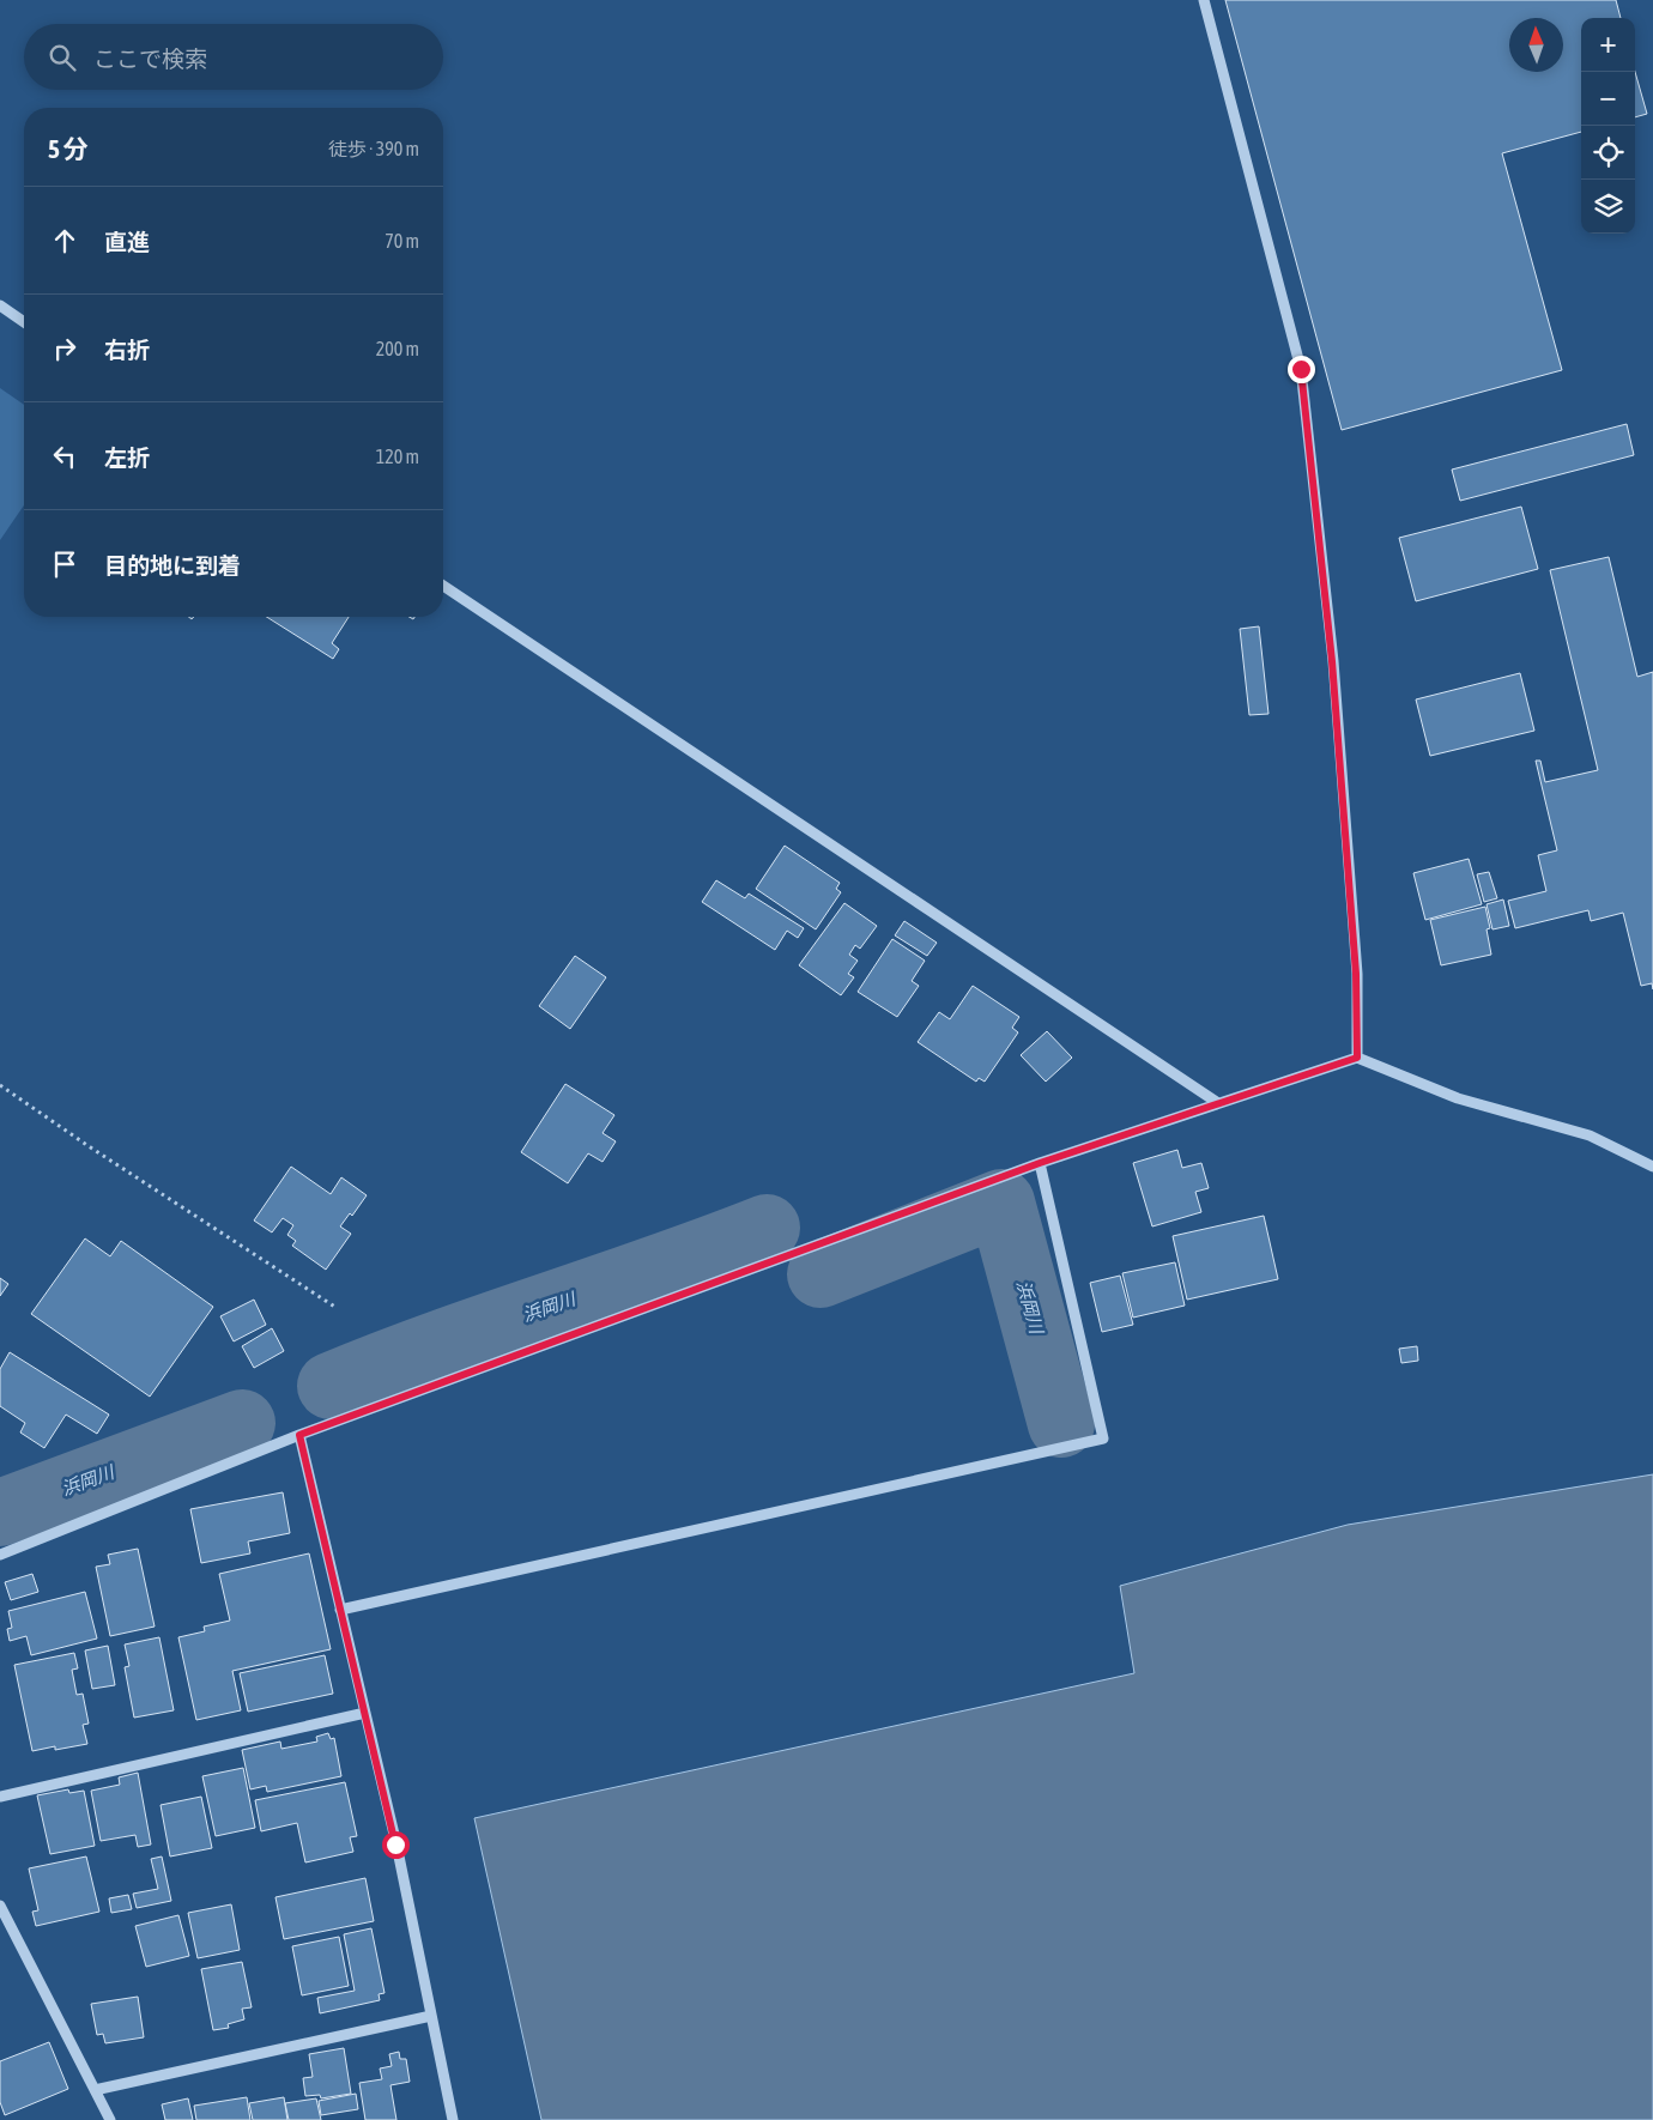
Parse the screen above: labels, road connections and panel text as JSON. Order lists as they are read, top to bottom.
{
  "water": ["浜岡川"],
  "north": "top",
  "page": {
    "map_buttons": ["+", "−"],
    "search": "ここで検索",
    "heading": ["5 分", "徒歩 · 390 m"],
    "list": [
      ["直進", "70 m"],
      ["右折", "200 m"],
      ["左折", "120 m"],
      "目的地に到着"
    ]
  }
}
